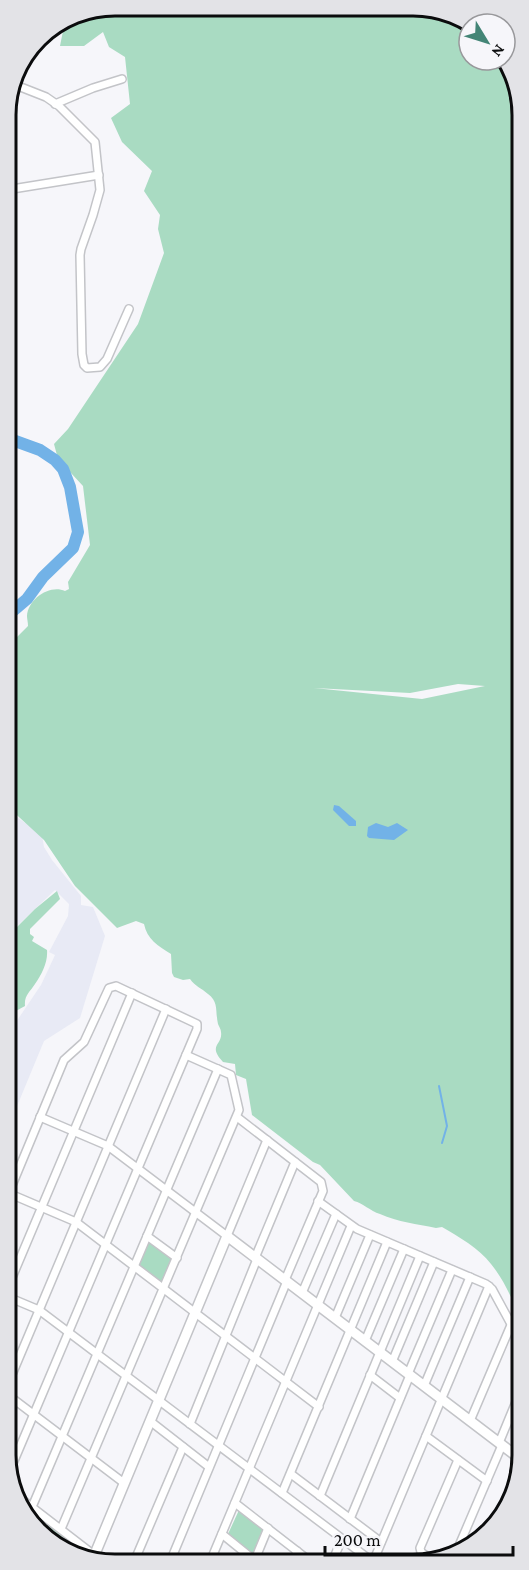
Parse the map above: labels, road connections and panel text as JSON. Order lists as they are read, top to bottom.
{
  "scale_bar": "200 m",
  "north": "bottom right"
}
